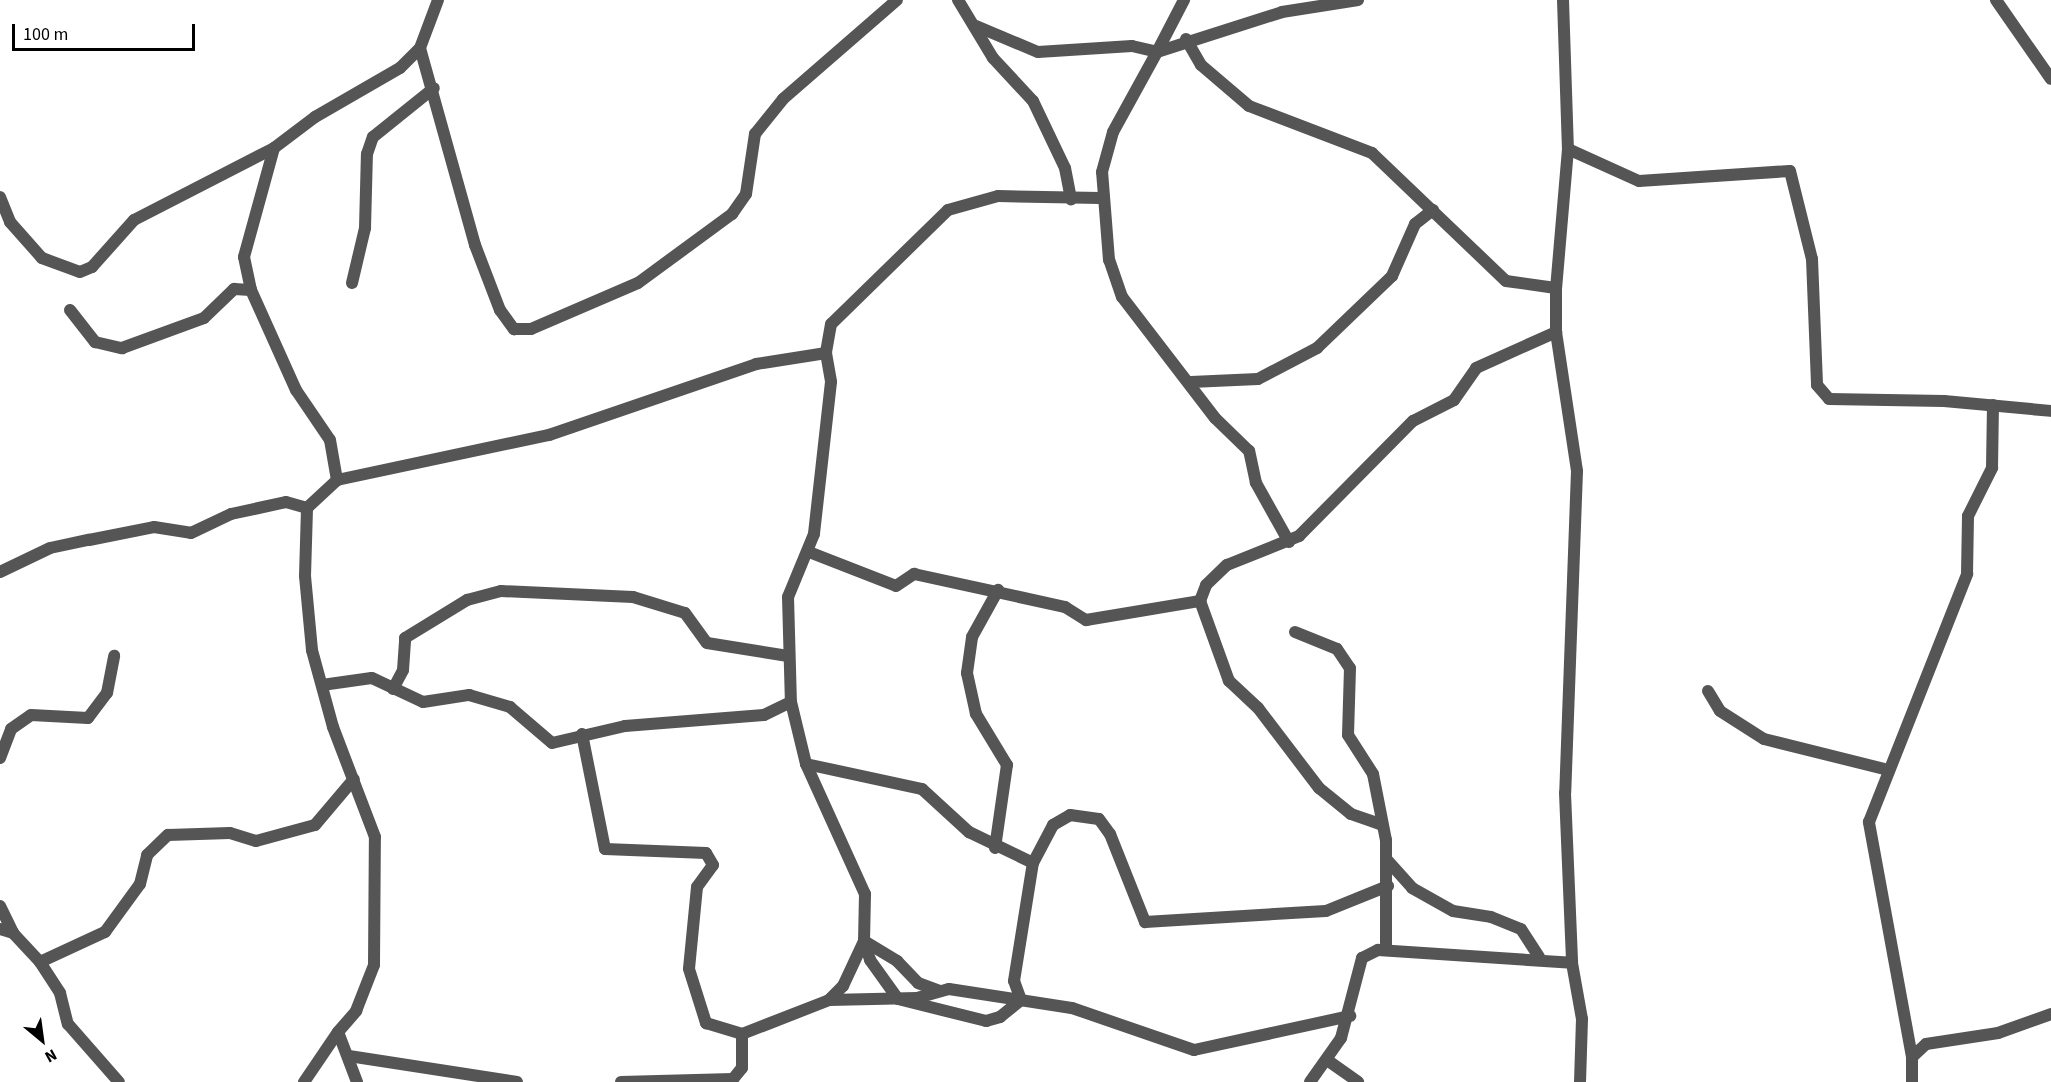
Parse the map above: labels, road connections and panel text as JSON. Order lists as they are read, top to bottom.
{
  "scale_bar": "100 m",
  "north": "bottom right"
}
